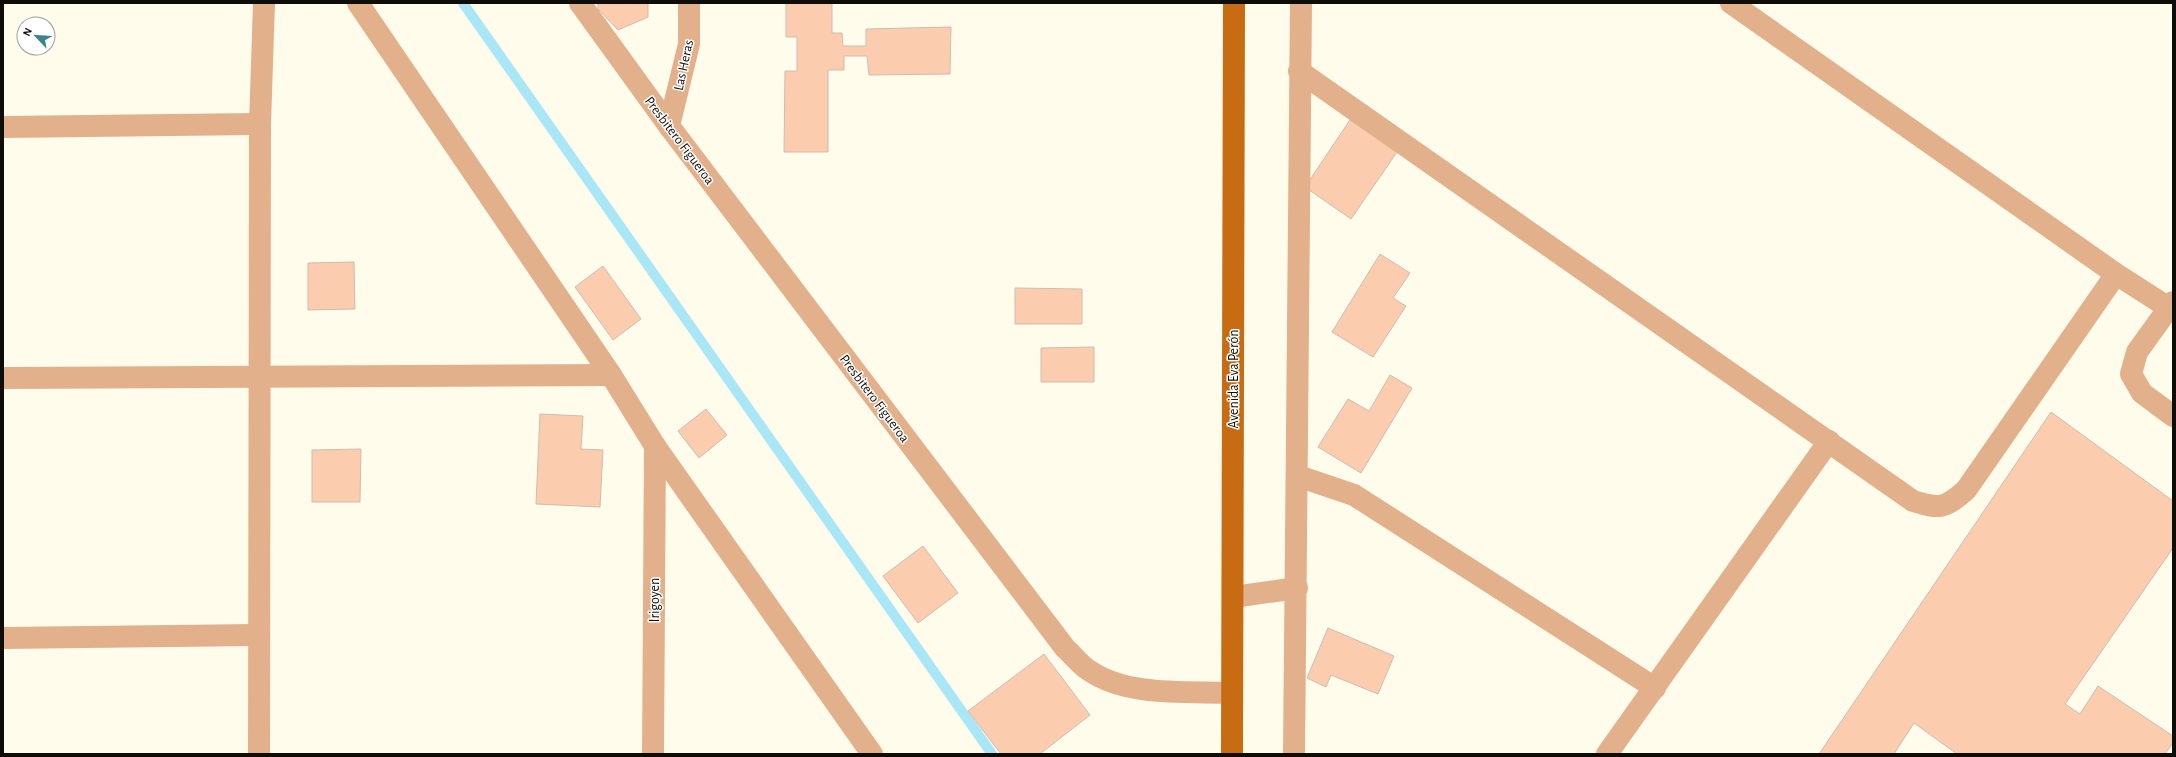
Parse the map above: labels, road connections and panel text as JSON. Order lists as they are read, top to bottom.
{
  "streets": {
    "main road": ["Avenida Eva Perón"],
    "street": ["Las Heras", "Presbitero Figueroa", "Irigoyen"]
  },
  "crossings": [
    ["Las Heras", "Presbitero Figueroa"],
    ["Presbitero Figueroa", "Avenida Eva Perón"]
  ],
  "north": "top left"
}
